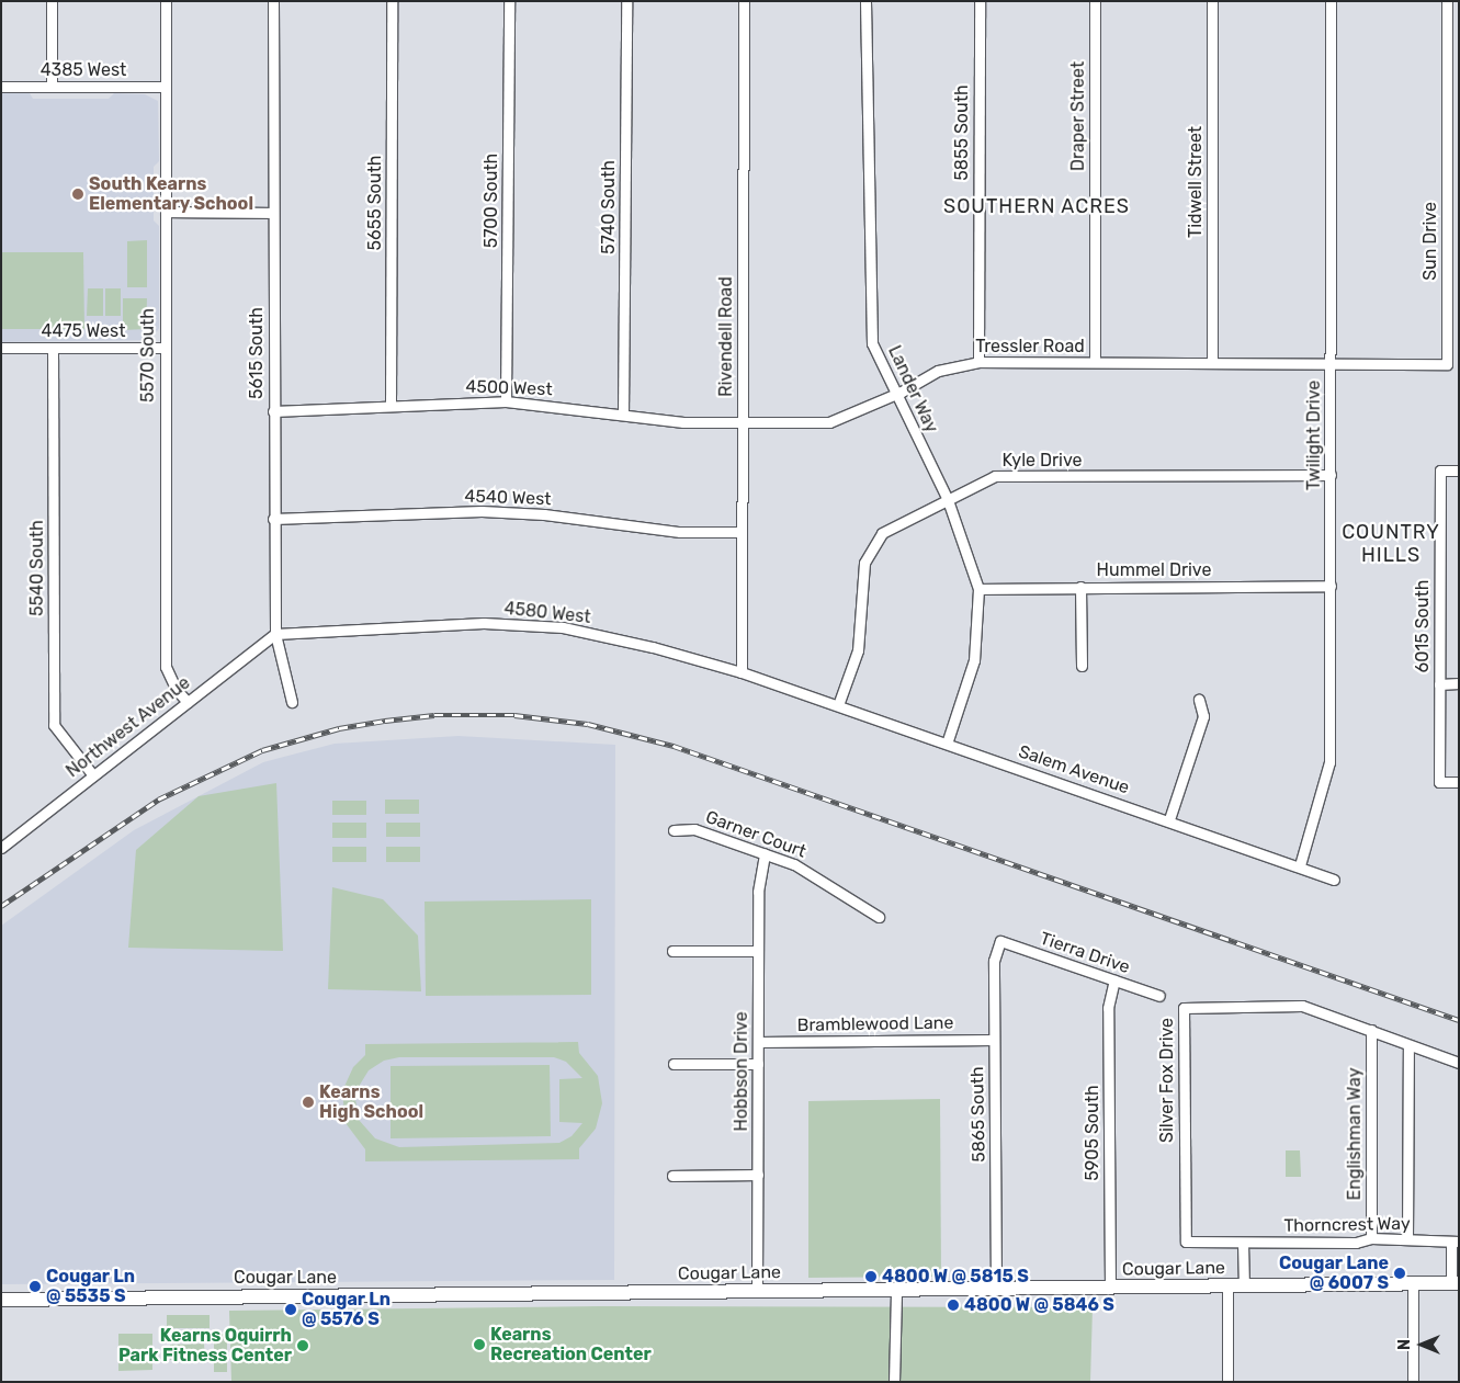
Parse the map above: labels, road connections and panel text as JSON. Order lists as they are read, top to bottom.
{
  "streets": {
    "main road": ["Cougar Lane"],
    "street": [
      "4385 West",
      "Draper Street",
      "5855 South",
      "Tidwell Street",
      "5700 South",
      "5655 South",
      "5740 South",
      "Sun Drive",
      "4475 West",
      "Rivendell Road",
      "Tressler Road",
      "5615 South",
      "5570 South",
      "4500 West",
      "Lander Way",
      "Twilight Drive",
      "Kyle Drive",
      "4540 West",
      "5540 South",
      "Hummel Drive",
      "4580 West",
      "6015 South",
      "Northwest Avenue",
      "Salem Avenue",
      "Garner Court",
      "Tierra Drive",
      "Bramblewood Lane",
      "Hobbson Drive",
      "Silver Fox Drive",
      "5865 South",
      "5905 South",
      "Englishman Way",
      "Thorncrest Way"
    ]
  },
  "crossings": [
    ["4385 West", "5570 South"],
    ["Draper Street", "Tressler Road"],
    ["5855 South", "Tressler Road"],
    ["Tidwell Street", "Tressler Road"],
    ["5700 South", "4500 West"],
    ["5655 South", "4500 West"],
    ["5740 South", "4500 West"],
    ["Sun Drive", "Tressler Road"],
    ["Sun Drive", "Twilight Drive"],
    ["4475 West", "5570 South"],
    ["4475 West", "5540 South"],
    ["Rivendell Road", "Tressler Road"],
    ["Rivendell Road", "4500 West"],
    ["Rivendell Road", "4540 West"],
    ["Rivendell Road", "4580 West"],
    ["Tressler Road", "4500 West"],
    ["Tressler Road", "Lander Way"],
    ["Tressler Road", "Twilight Drive"],
    ["5615 South", "4500 West"],
    ["5615 South", "4540 West"],
    ["5615 South", "4580 West"],
    ["5615 South", "Northwest Avenue"],
    ["5570 South", "Northwest Avenue"],
    ["Lander Way", "Kyle Drive"],
    ["Lander Way", "Hummel Drive"],
    ["Lander Way", "Salem Avenue"],
    ["Twilight Drive", "Kyle Drive"],
    ["Twilight Drive", "Hummel Drive"],
    ["Twilight Drive", "Salem Avenue"],
    ["Kyle Drive", "4580 West"],
    ["Kyle Drive", "Salem Avenue"],
    ["5540 South", "Northwest Avenue"],
    ["4580 West", "Northwest Avenue"],
    ["4580 West", "Salem Avenue"],
    ["Garner Court", "Hobbson Drive"],
    ["Tierra Drive", "5865 South"],
    ["Tierra Drive", "5905 South"],
    ["Bramblewood Lane", "Hobbson Drive"],
    ["Bramblewood Lane", "5865 South"],
    ["Hobbson Drive", "Cougar Lane"],
    ["Silver Fox Drive", "Englishman Way"],
    ["Silver Fox Drive", "Thorncrest Way"],
    ["5865 South", "Cougar Lane"],
    ["5905 South", "Cougar Lane"],
    ["Englishman Way", "Thorncrest Way"],
    ["Thorncrest Way", "Cougar Lane"]
  ],
  "districts": ["SOUTHERN ACRES", "COUNTRY HILLS"],
  "places": [
    "South Kearns Elementary School",
    "Kearns High School",
    "Cougar Lane @ 6007 S",
    "4800 W @ 5815 S",
    "Cougar Ln @ 5535 S",
    "4800 W @ 5846 S",
    "Cougar Ln @ 5576 S",
    "Kearns Recreation Center",
    "Kearns Oquirrh Park Fitness Center"
  ],
  "north": "left"
}
